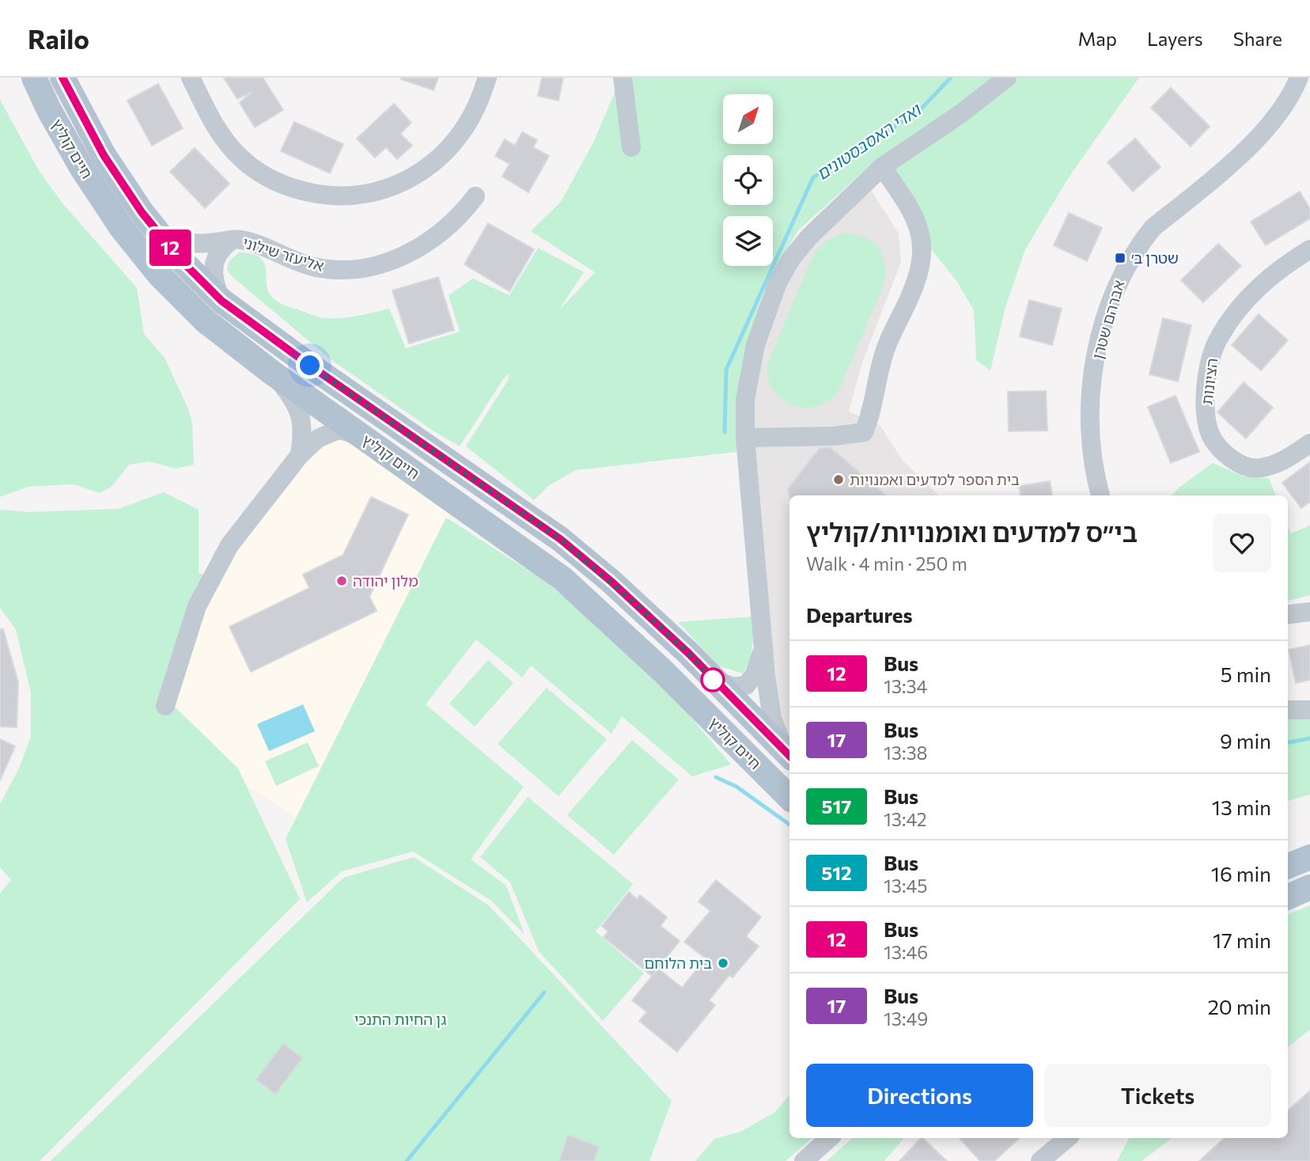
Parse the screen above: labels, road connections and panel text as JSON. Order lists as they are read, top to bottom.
{
  "streets": {
    "main road": ["חיים קוליץ"],
    "street": ["אליעזר שילוני", "אברהם שטרן", "הציונות"]
  },
  "crossings": [
    ["חיים קוליץ", "אליעזר שילוני"]
  ],
  "water": ["ואדי האסבסטונים"],
  "parks": ["גן החיות התנכי"],
  "places": {
    "transit": ["שטרן ב׳"],
    "other": ["בית הספר למדעים ואמנויות", "מלון יהודה", "בית הלוחם"]
  },
  "lines": ["bus line 12"],
  "north": "top right",
  "page": {
    "header": "Railo",
    "nav": ["Map", "Layers", "Share"],
    "on_map": "12",
    "heading": [
      ["בי״ס למדעים ואומנויות/קוליץ", "Walk · 4 min · 250 m"],
      "Departures"
    ],
    "list": [
      {
        "mark": "12",
        "name": "Bus",
        "note": "13:34",
        "value": "5 min"
      },
      {
        "mark": "17",
        "name": "Bus",
        "note": "13:38",
        "value": "9 min"
      },
      {
        "mark": "517",
        "name": "Bus",
        "note": "13:42",
        "value": "13 min"
      },
      {
        "mark": "512",
        "name": "Bus",
        "note": "13:45",
        "value": "16 min"
      },
      {
        "mark": "12",
        "name": "Bus",
        "note": "13:46",
        "value": "17 min"
      },
      {
        "mark": "17",
        "name": "Bus",
        "note": "13:49",
        "value": "20 min"
      }
    ],
    "buttons": ["Directions", "Tickets"]
  }
}
